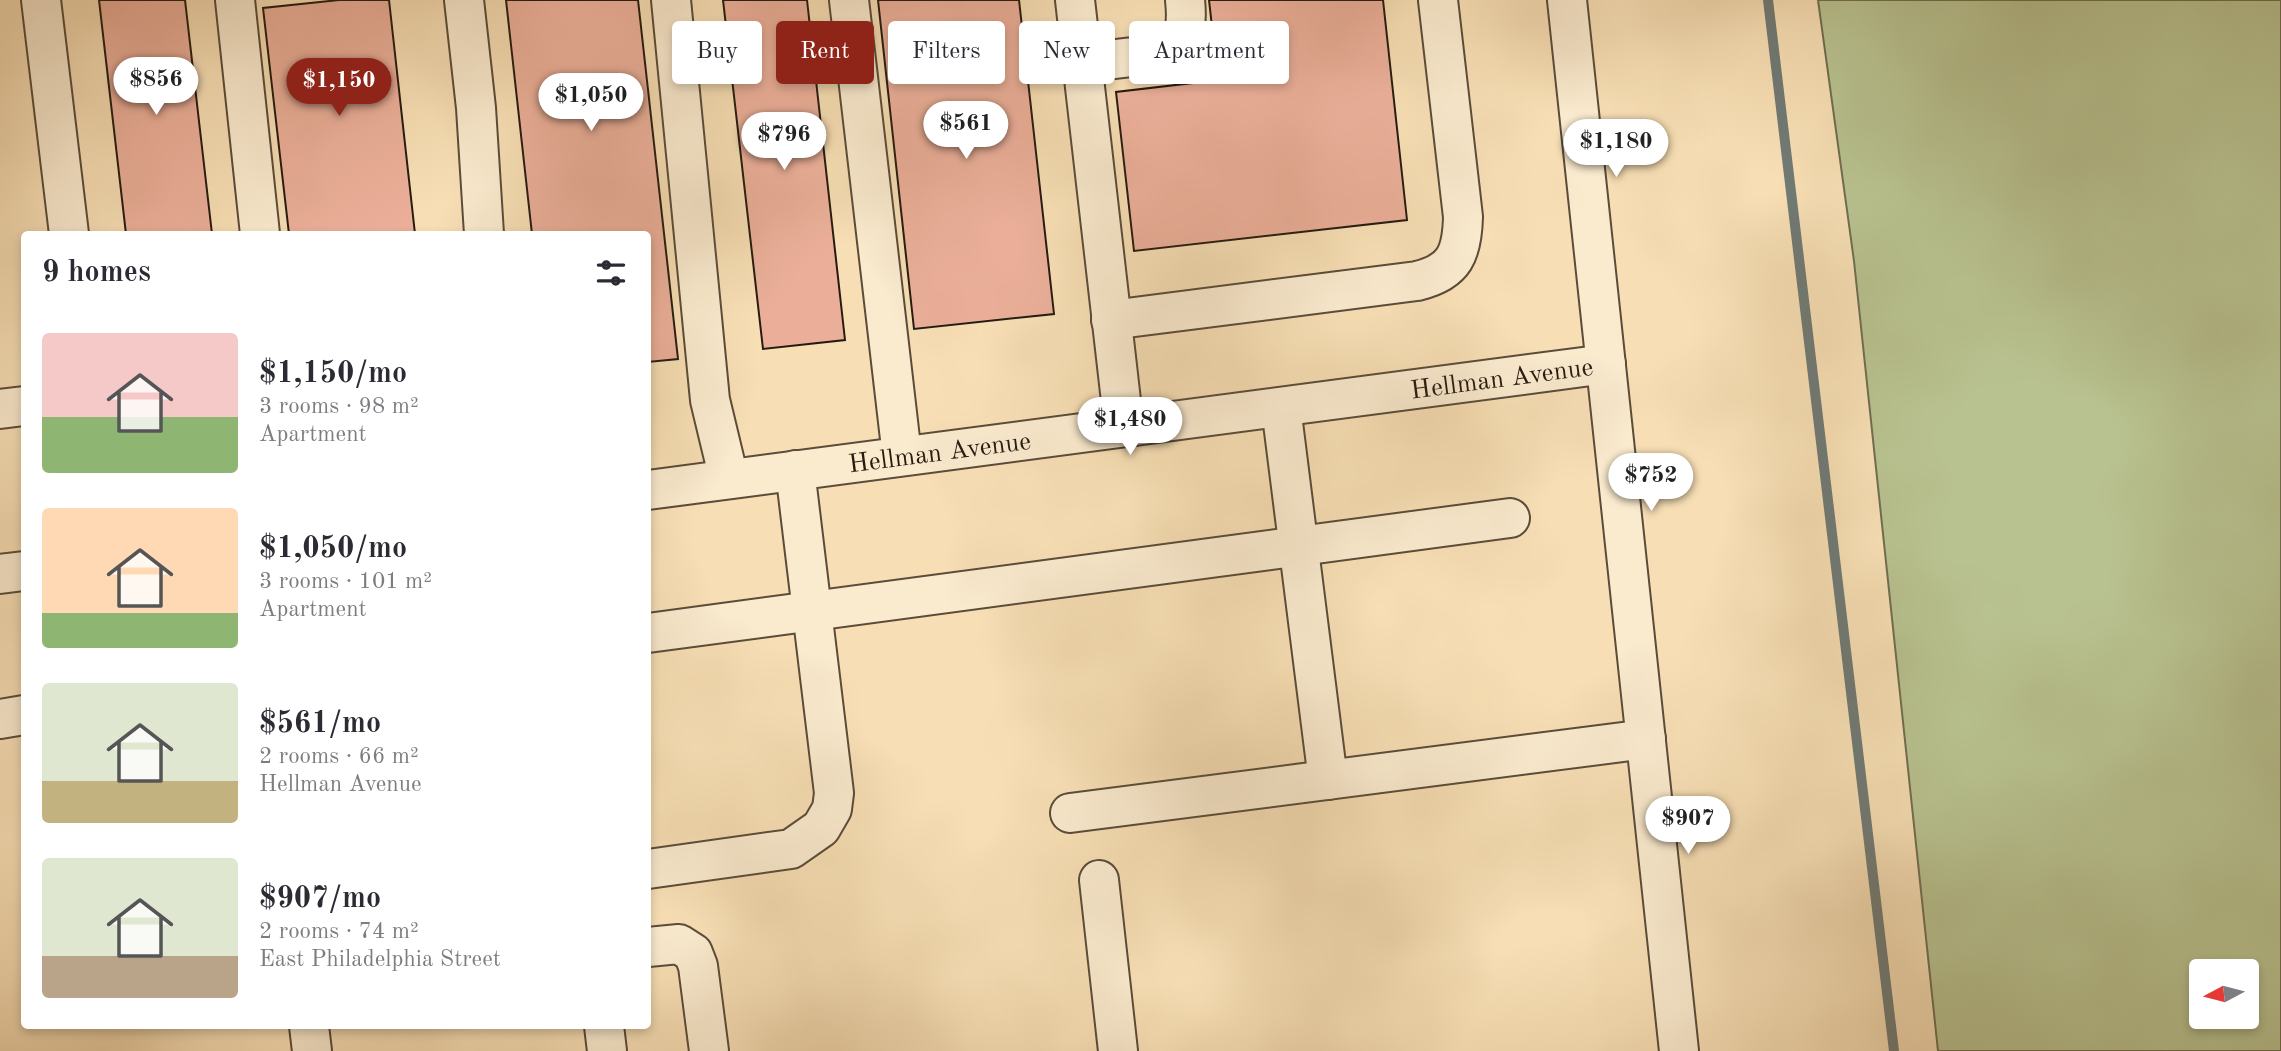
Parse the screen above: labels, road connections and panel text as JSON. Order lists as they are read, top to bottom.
{
  "streets": {
    "street": ["Hellman Avenue"]
  },
  "north": "left",
  "page": {
    "chip": [
      "Buy",
      "Rent",
      "Filters",
      "New",
      "Apartment"
    ],
    "price": [
      "$856",
      "$1,150",
      "$1,050",
      "$561",
      "$796",
      "$1,180",
      "$1,480",
      "$752",
      "$907"
    ],
    "heading": "9 homes",
    "list": [
      {
        "name": "$1,150/mo",
        "note": "3 rooms · 98 m² · Apartment"
      },
      {
        "name": "$1,050/mo",
        "note": "3 rooms · 101 m² · Apartment"
      },
      {
        "name": "$561/mo",
        "note": "2 rooms · 66 m² · Hellman Avenue"
      },
      {
        "name": "$907/mo",
        "note": "2 rooms · 74 m² · East Philadelphia Street"
      }
    ]
  }
}
